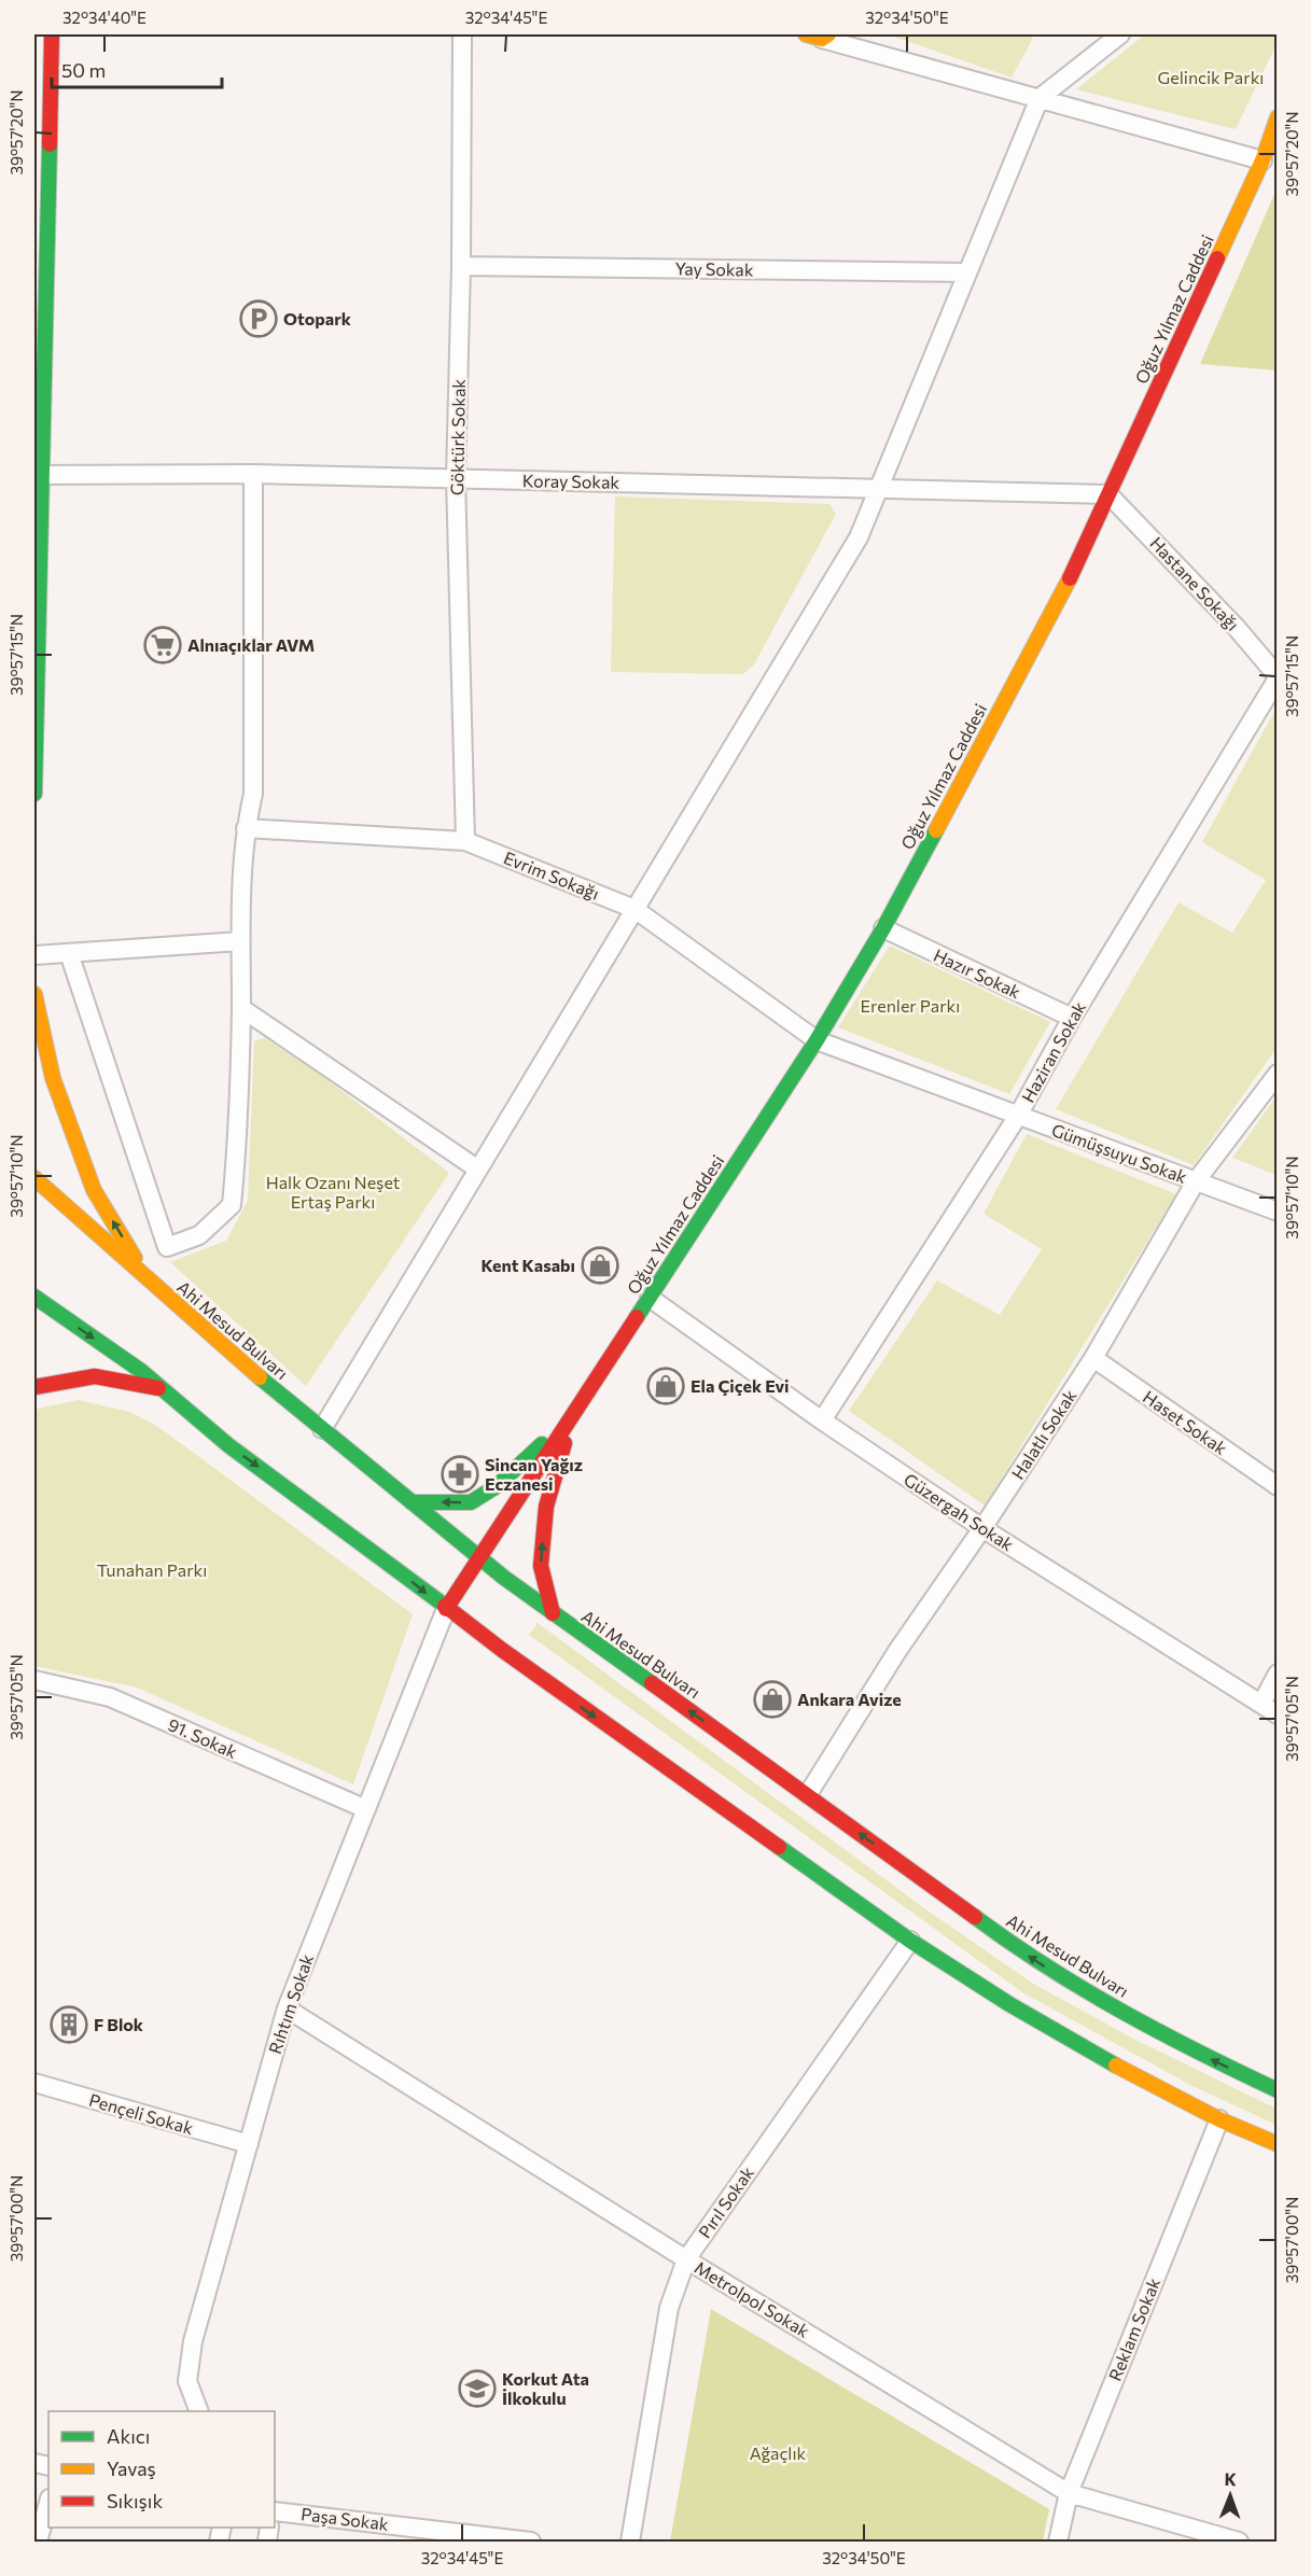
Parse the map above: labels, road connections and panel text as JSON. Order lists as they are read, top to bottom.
{
  "streets": {
    "main road": ["Oğuz Yılmaz Caddesi", "Ahi Mesud Bulvarı"],
    "street": [
      "Yay Sokak",
      "Göktürk Sokak",
      "Koray Sokak",
      "Hastane Sokağı",
      "Evrim Sokağı",
      "Hazır Sokak",
      "Haziran Sokak",
      "Gümüşsuyu Sokak",
      "Haset Sokak",
      "Halatlı Sokak",
      "Güzergah Sokak",
      "91. Sokak",
      "Rıhtım Sokak",
      "Pençeli Sokak",
      "Pırıl Sokak",
      "Metrolpol Sokak",
      "Reklam Sokak",
      "Paşa Sokak"
    ]
  },
  "crossings": [
    ["Yay Sokak", "Göktürk Sokak"],
    ["Oğuz Yılmaz Caddesi", "Koray Sokak"],
    ["Oğuz Yılmaz Caddesi", "Hastane Sokağı"],
    ["Oğuz Yılmaz Caddesi", "Evrim Sokağı"],
    ["Oğuz Yılmaz Caddesi", "Hazır Sokak"],
    ["Oğuz Yılmaz Caddesi", "Gümüşsuyu Sokak"],
    ["Oğuz Yılmaz Caddesi", "Güzergah Sokak"],
    ["Göktürk Sokak", "Koray Sokak"],
    ["Göktürk Sokak", "Evrim Sokağı"],
    ["Koray Sokak", "Hastane Sokağı"],
    ["Hastane Sokağı", "Haziran Sokak"],
    ["Evrim Sokağı", "Gümüşsuyu Sokak"],
    ["Hazır Sokak", "Haziran Sokak"],
    ["Haziran Sokak", "Gümüşsuyu Sokak"],
    ["Haziran Sokak", "Güzergah Sokak"],
    ["Gümüşsuyu Sokak", "Halatlı Sokak"],
    ["Ahi Mesud Bulvarı", "Halatlı Sokak"],
    ["Haset Sokak", "Halatlı Sokak"],
    ["Halatlı Sokak", "Güzergah Sokak"],
    ["91. Sokak", "Rıhtım Sokak"],
    ["Rıhtım Sokak", "Pençeli Sokak"],
    ["Rıhtım Sokak", "Metrolpol Sokak"],
    ["Pırıl Sokak", "Metrolpol Sokak"],
    ["Metrolpol Sokak", "Reklam Sokak"]
  ],
  "parks": [
    "Gelincik Parkı",
    "Erenler Parkı",
    "Halk Ozanı Neşet Ertaş Parkı",
    "Tunahan Parkı",
    "Ağaçlık"
  ],
  "places": {
    "parking": ["Otopark"],
    "supermarket": ["Alnıaçıklar AVM"],
    "shop": ["Kent Kasabı", "Ela Çiçek Evi", "Ankara Avize"],
    "pharmacy": ["Sincan Yağız Eczanesi"],
    "building": ["F Blok"],
    "school or university": ["Korkut Ata İlkokulu"]
  },
  "legend": ["Akıcı", "Yavaş", "Sıkışık"],
  "scale_bar": "50 m",
  "north": "top",
  "coordinates": [
    "32°34'40\"E",
    "32°34'45\"E",
    "32°34'50\"E",
    "39°57'20\"N",
    "39°57'15\"N",
    "39°57'10\"N",
    "39°57'05\"N",
    "39°57'00\"N"
  ]
}
